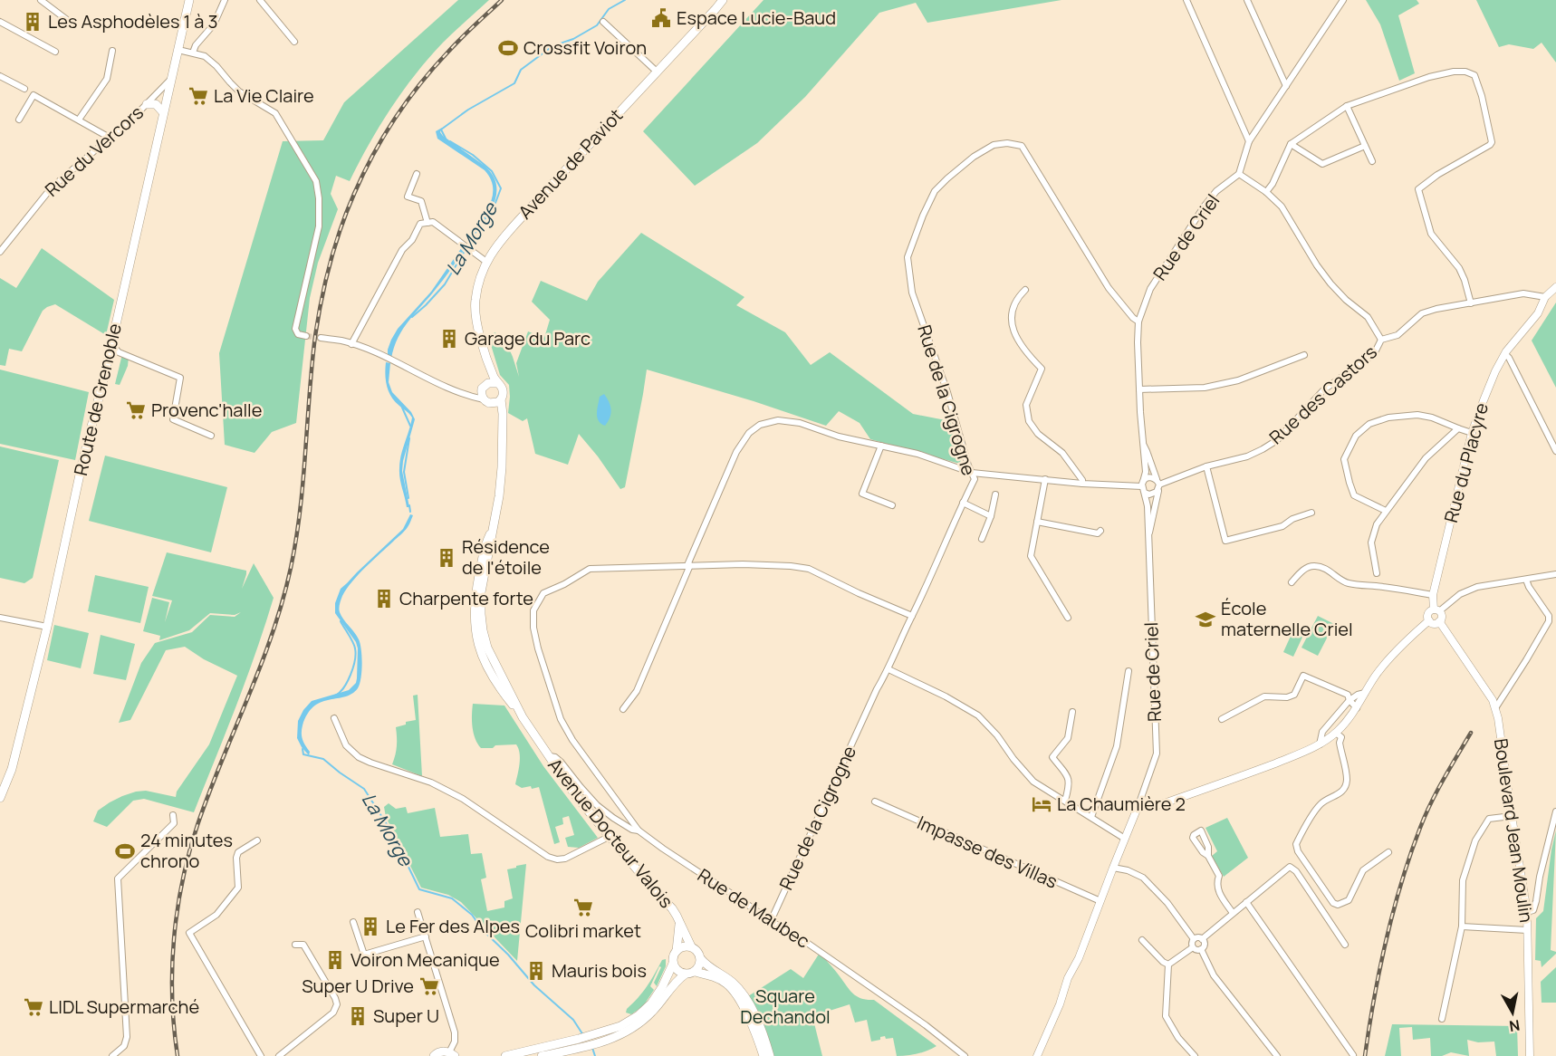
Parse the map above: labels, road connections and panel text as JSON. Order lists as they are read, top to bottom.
{
  "streets": {
    "main road": ["Avenue de Paviot", "Route de Grenoble", "Avenue Docteur Valois"],
    "street": [
      "Rue du Vercors",
      "Rue de Criel",
      "Rue des Castors",
      "Rue de la Cigrogne",
      "Rue du Placyre",
      "Boulevard Jean Moulin",
      "Impasse des Villas",
      "Rue de Maubec"
    ]
  },
  "crossings": [
    ["Rue du Vercors", "Route de Grenoble"],
    ["Avenue de Paviot", "Avenue Docteur Valois"],
    ["Rue de Criel", "Rue des Castors"],
    ["Rue de Criel", "Rue de la Cigrogne"],
    ["Rue des Castors", "Rue du Placyre"],
    ["Rue de la Cigrogne", "Rue de Maubec"],
    ["Rue du Placyre", "Boulevard Jean Moulin"],
    ["Avenue Docteur Valois", "Rue de Maubec"]
  ],
  "water": ["La Morge"],
  "parks": ["Square Dechandol"],
  "places": {
    "public building": ["Espace Lucie-Baud"],
    "building": [
      "Les Asphodèles 1 à 3",
      "Garage du Parc",
      "Résidence de l'étoile",
      "Charpente forte",
      "Le Fer des Alpes",
      "Voiron Mecanique",
      "Mauris bois",
      "Super U"
    ],
    "sports": ["Crossfit Voiron", "24 minutes chrono"],
    "supermarket": [
      "La Vie Claire",
      "Provenc'halle",
      "Colibri market",
      "Super U Drive",
      "LIDL Supermarché"
    ],
    "school or university": ["École maternelle Criel"],
    "hotel": ["La Chaumière 2"]
  },
  "north": "bottom"
}
